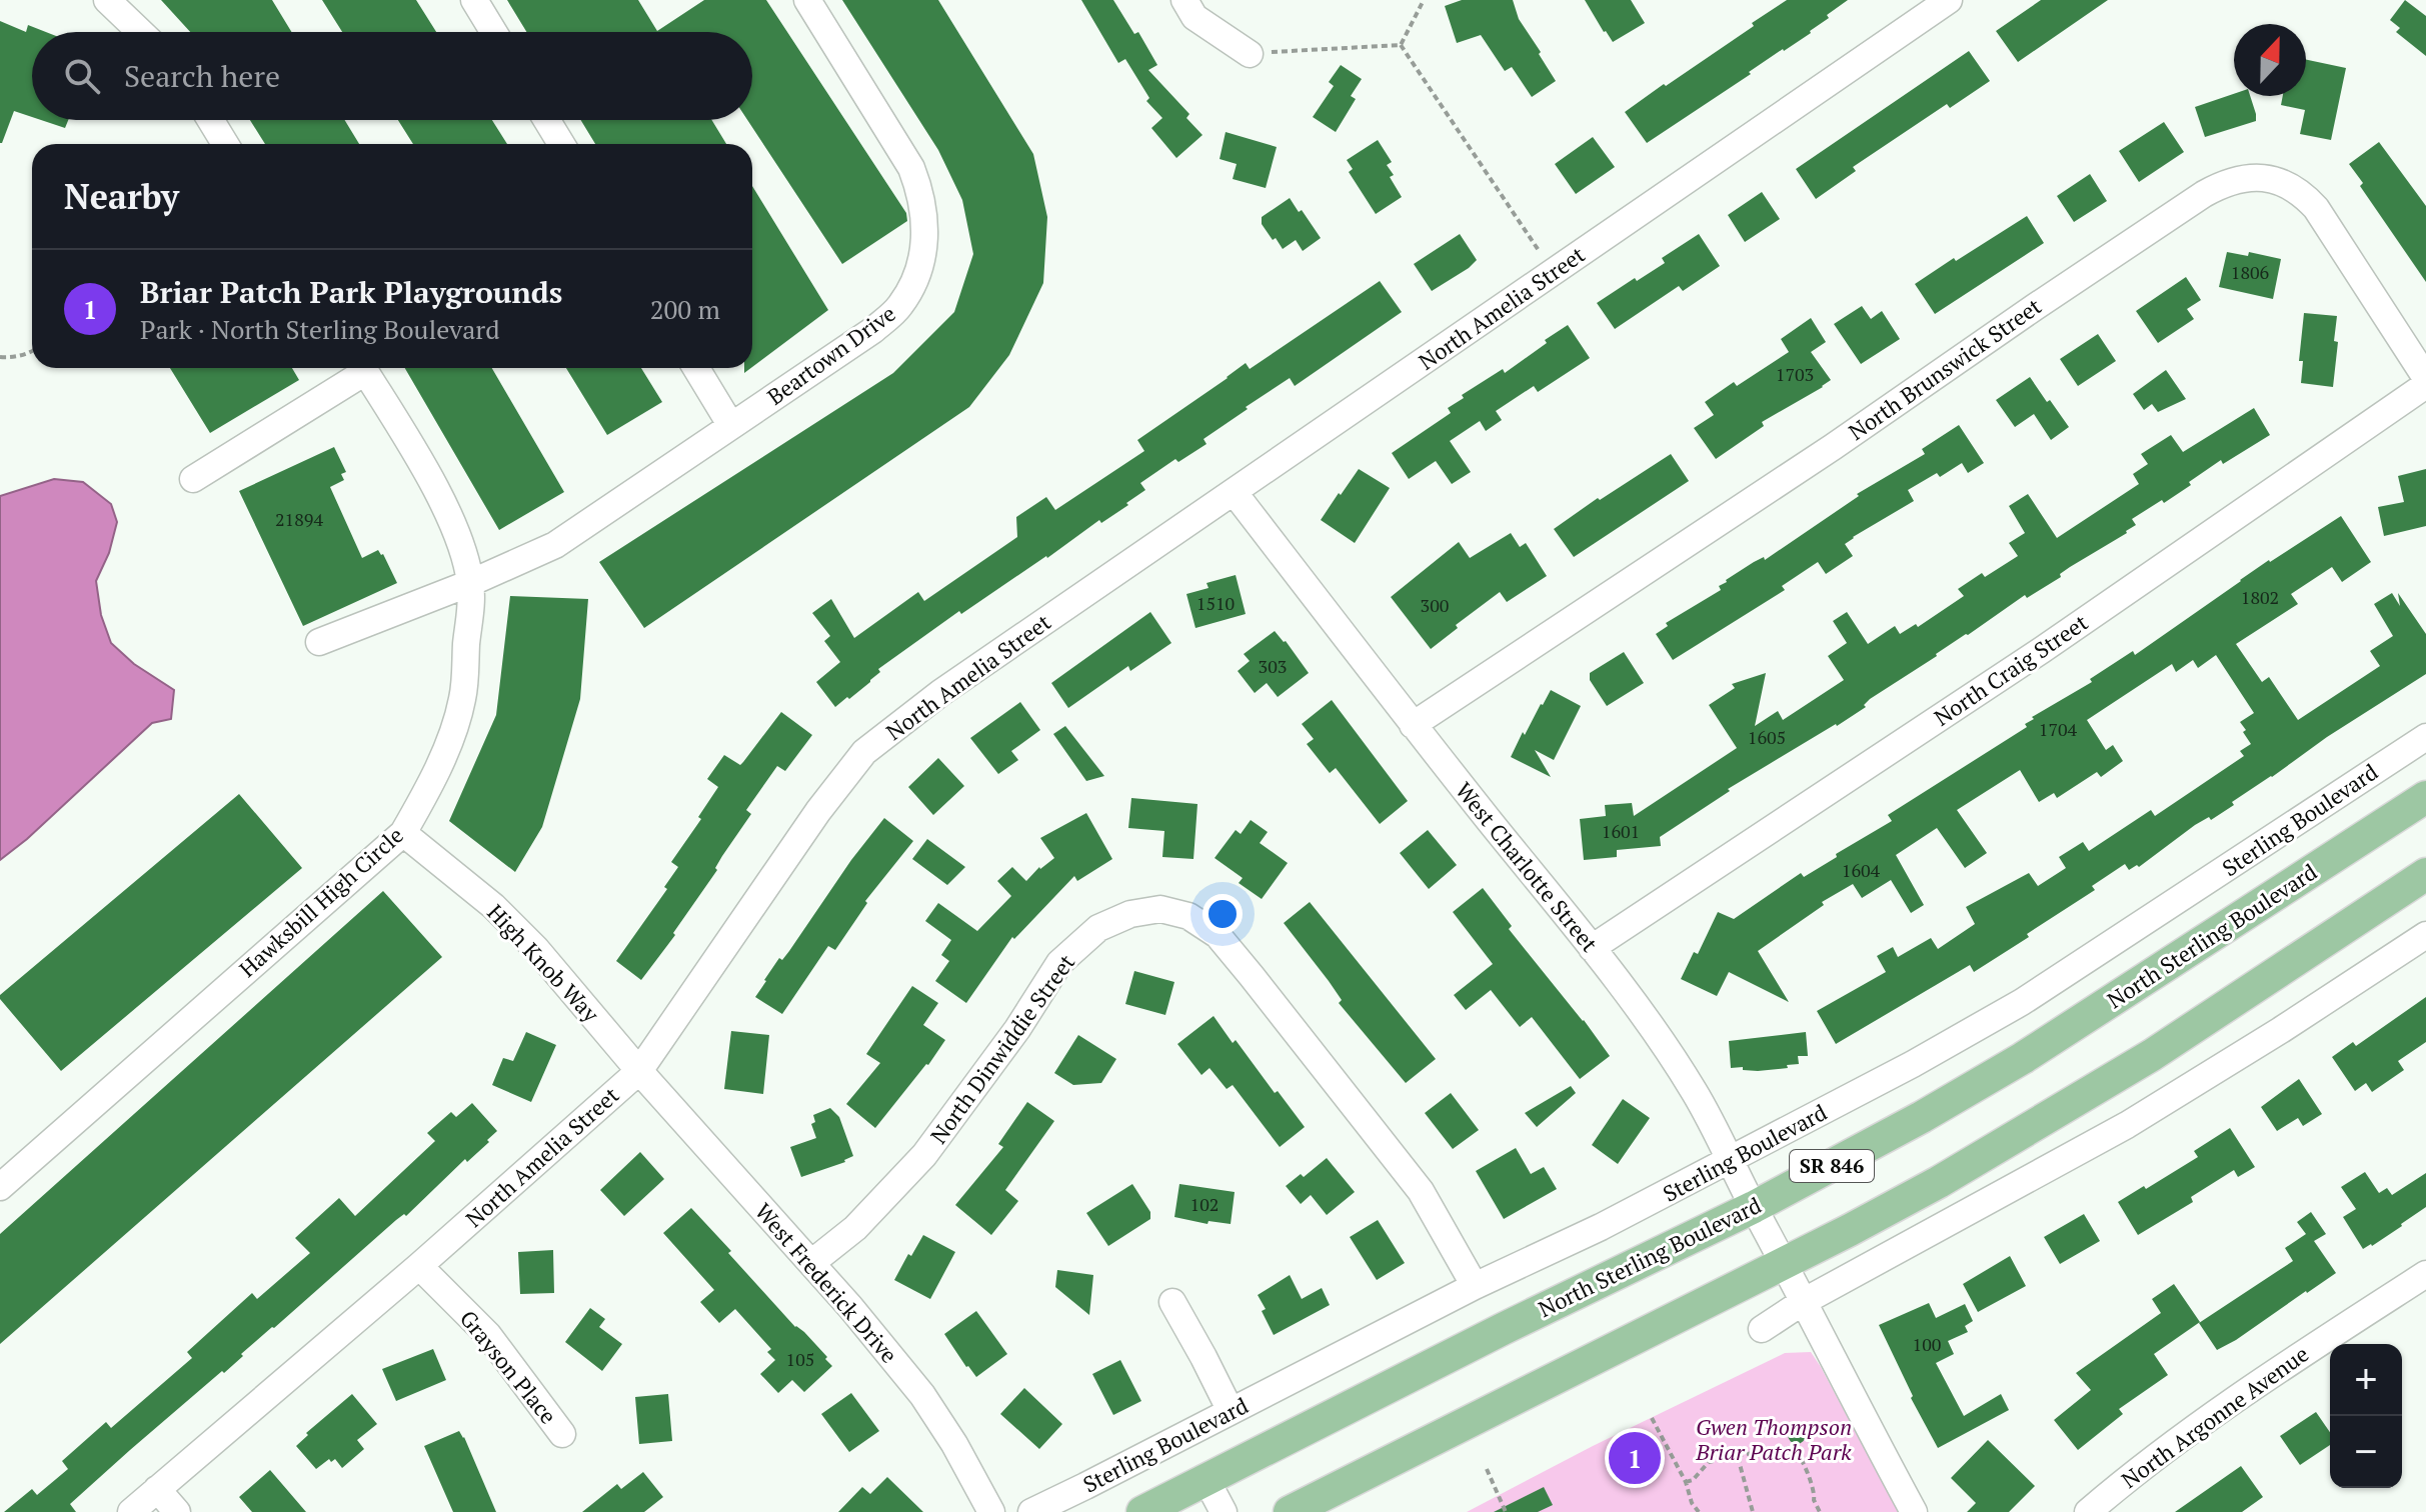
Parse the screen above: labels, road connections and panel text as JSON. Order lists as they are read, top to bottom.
{
  "streets": {
    "main road": ["North Sterling Boulevard", "SR 846"],
    "street": [
      "North Amelia Street",
      "Beartown Drive",
      "North Brunswick Street",
      "North Craig Street",
      "Sterling Boulevard",
      "West Charlotte Street",
      "Hawksbill High Circle",
      "High Knob Way",
      "North Dinwiddie Street",
      "West Frederick Drive",
      "Grayson Place",
      "North Argonne Avenue"
    ]
  },
  "crossings": [
    ["North Amelia Street", "West Charlotte Street"],
    ["North Amelia Street", "High Knob Way"],
    ["North Amelia Street", "West Frederick Drive"],
    ["North Amelia Street", "Grayson Place"],
    ["Beartown Drive", "Hawksbill High Circle"],
    ["North Brunswick Street", "West Charlotte Street"],
    ["North Craig Street", "West Charlotte Street"],
    ["Sterling Boulevard", "West Charlotte Street"],
    ["Sterling Boulevard", "North Dinwiddie Street"],
    ["West Charlotte Street", "North Sterling Boulevard"],
    ["West Charlotte Street", "SR 846"],
    ["Hawksbill High Circle", "High Knob Way"],
    ["High Knob Way", "West Frederick Drive"],
    ["North Dinwiddie Street", "West Frederick Drive"]
  ],
  "parks": ["Gwen Thompson Briar Patch Park"],
  "house_numbers": [
    "1806",
    "1703",
    "21894",
    "1802",
    "1510",
    "300",
    "303",
    "1704",
    "1605",
    "1601",
    "1604",
    "102",
    "100",
    "105"
  ],
  "north": "top",
  "page": {
    "search": "Search here",
    "heading": "Nearby",
    "list": [
      {
        "mark": "1",
        "name": "Briar Patch Park Playgrounds",
        "note": "Park · North Sterling Boulevard",
        "value": "200 m"
      }
    ],
    "map_buttons": ["+", "−"],
    "pins": "1"
  }
}
